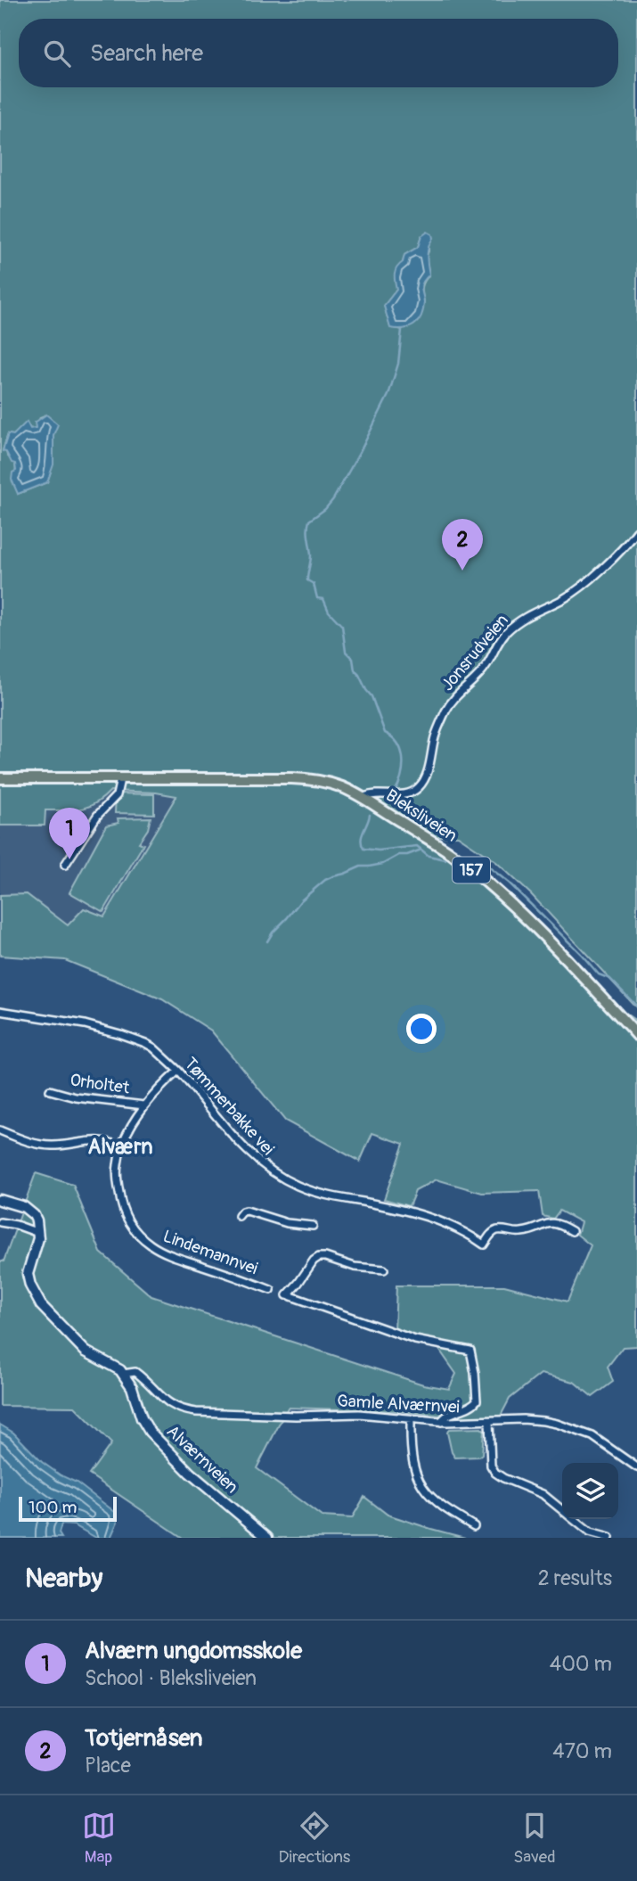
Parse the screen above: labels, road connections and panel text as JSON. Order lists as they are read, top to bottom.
{
  "streets": {
    "main road": ["Bleksliveien", "157", "Alværnveien"],
    "street": [
      "Jonsrudveien",
      "Orholtet",
      "Tømmerbakke vei",
      "Lindemannvei",
      "Gamle Alværnvei"
    ]
  },
  "crossings": [
    ["Jonsrudveien", "Bleksliveien"],
    ["Orholtet", "Tømmerbakke vei"],
    ["Orholtet", "Lindemannvei"],
    ["Gamle Alværnvei", "Alværnveien"]
  ],
  "districts": ["Alværn"],
  "scale_bar": "100 m",
  "page": {
    "search": "Search here",
    "pins": ["2", "1"],
    "scale": "100 m",
    "heading": ["Nearby", "2 results"],
    "list": [
      {
        "mark": "1",
        "name": "Alværn ungdomsskole",
        "note": "School · Bleksliveien",
        "value": "400 m"
      },
      {
        "mark": "2",
        "name": "Totjernåsen",
        "note": "Place",
        "value": "470 m"
      }
    ],
    "nav": ["Map", "Directions", "Saved"]
  }
}
